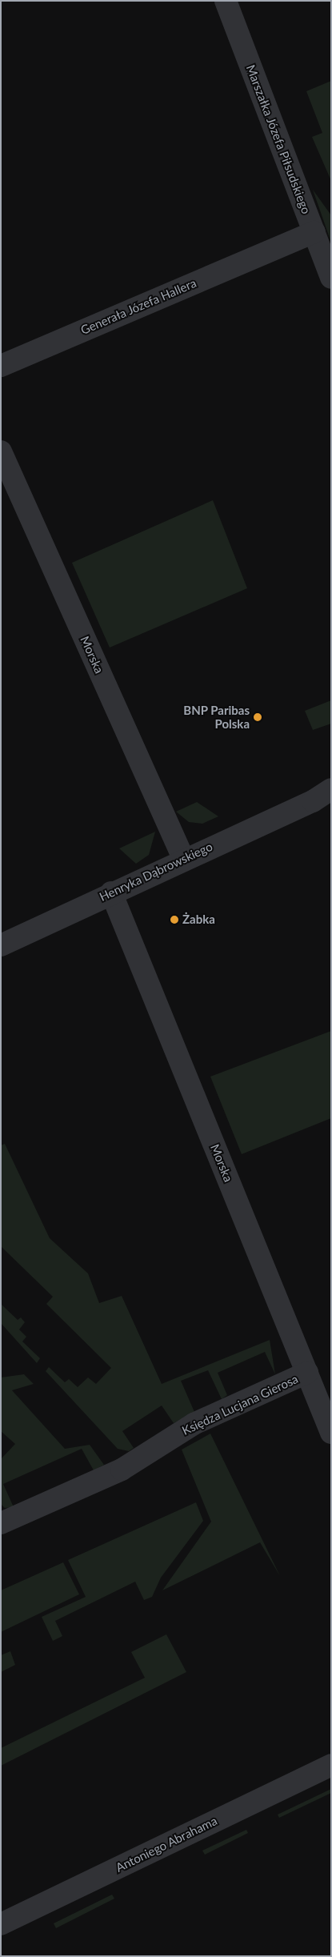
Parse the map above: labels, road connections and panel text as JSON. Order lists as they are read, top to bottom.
{
  "streets": {
    "street": [
      "Marszałka Józefa Piłsudskiego",
      "Generała Józefa Hallera",
      "Morska",
      "Henryka Dąbrowskiego",
      "Księdza Lucjana Gierosa",
      "Antoniego Abrahama"
    ]
  },
  "crossings": [
    ["Marszałka Józefa Piłsudskiego", "Generała Józefa Hallera"],
    ["Morska", "Henryka Dąbrowskiego"],
    ["Morska", "Księdza Lucjana Gierosa"]
  ],
  "places": ["BNP Paribas Polska", "Żabka"]
}
